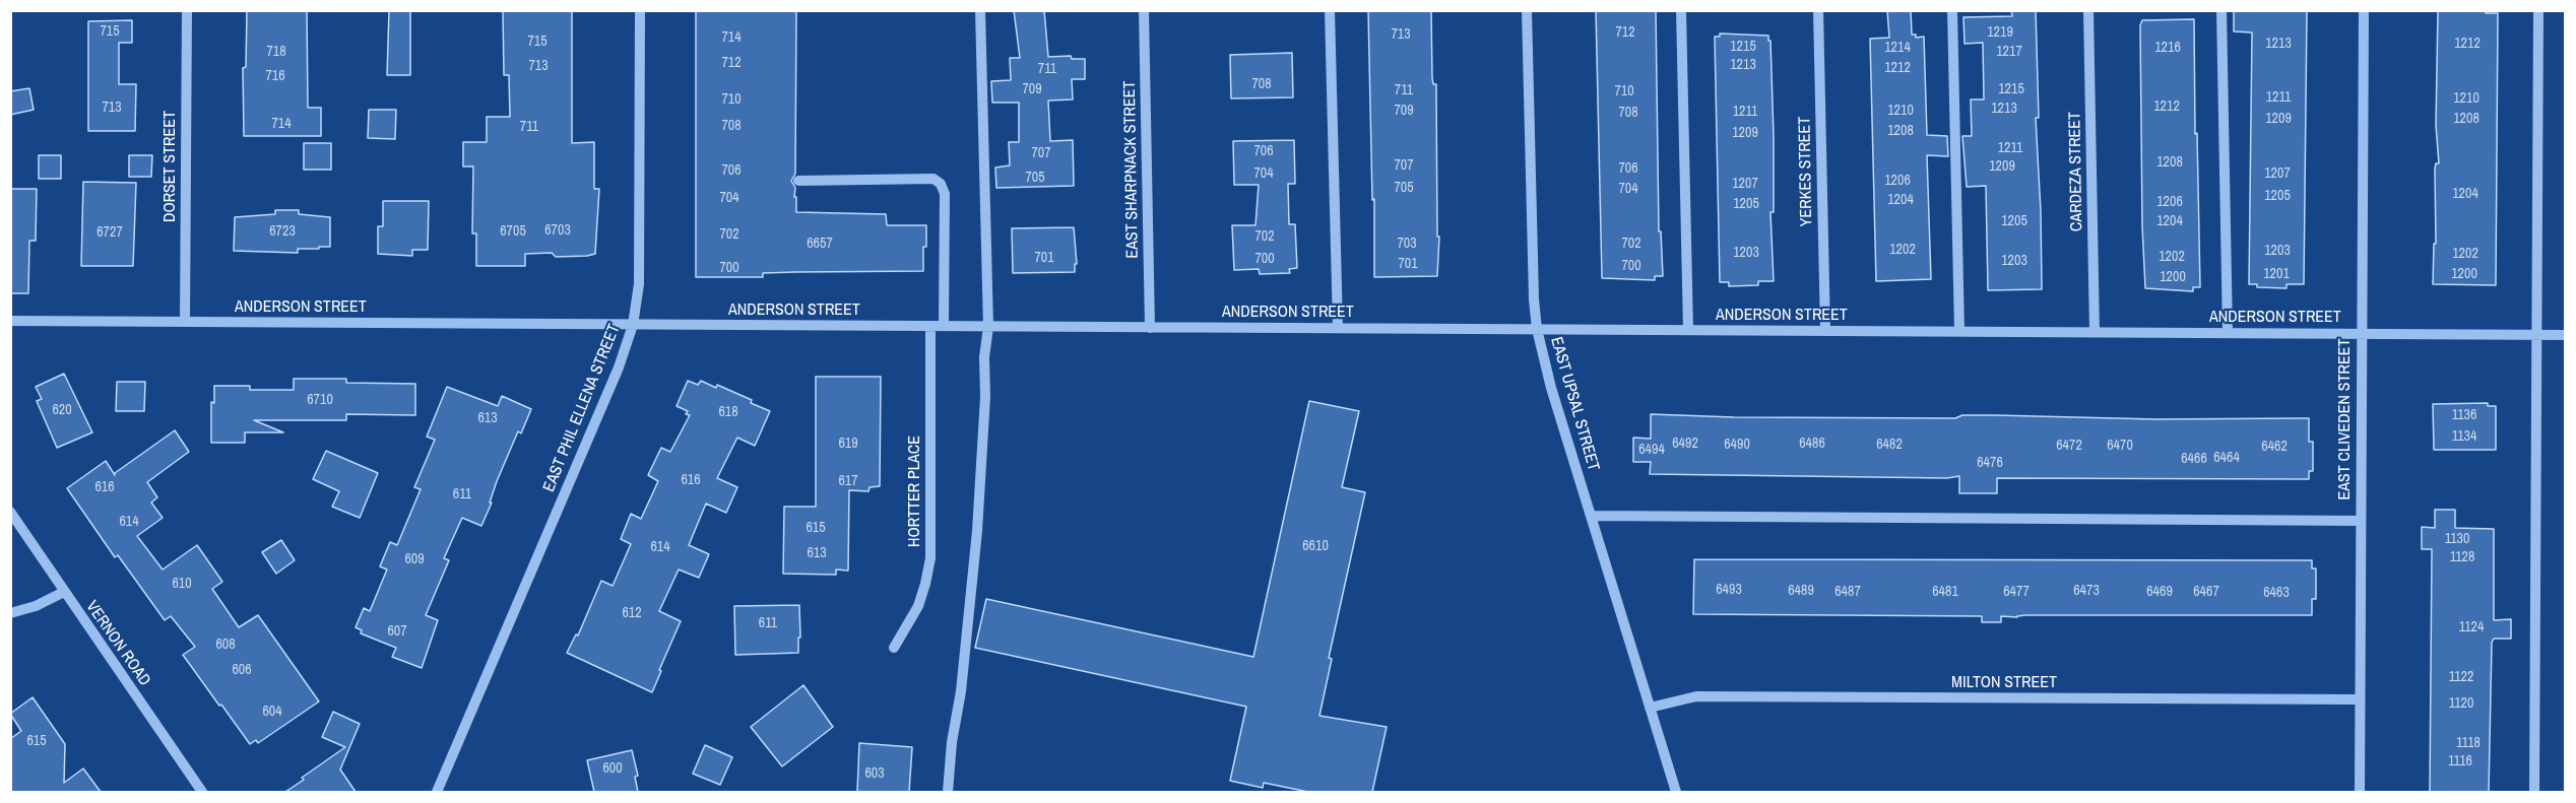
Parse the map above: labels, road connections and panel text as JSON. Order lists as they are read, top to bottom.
{
  "streets": {
    "street": [
      "DORSET STREET",
      "EAST SHARPNACK STREET",
      "YERKES STREET",
      "CARDEZA STREET",
      "ANDERSON STREET",
      "EAST UPSAL STREET",
      "EAST PHIL ELLENA STREET",
      "EAST CLIVEDEN STREET",
      "HORTTER PLACE",
      "VERNON ROAD",
      "MILTON STREET"
    ]
  },
  "crossings": [
    ["DORSET STREET", "ANDERSON STREET"],
    ["EAST SHARPNACK STREET", "ANDERSON STREET"],
    ["YERKES STREET", "ANDERSON STREET"],
    ["CARDEZA STREET", "ANDERSON STREET"],
    ["ANDERSON STREET", "EAST UPSAL STREET"],
    ["ANDERSON STREET", "EAST PHIL ELLENA STREET"],
    ["ANDERSON STREET", "EAST CLIVEDEN STREET"],
    ["ANDERSON STREET", "HORTTER PLACE"],
    ["EAST UPSAL STREET", "MILTON STREET"],
    ["EAST CLIVEDEN STREET", "MILTON STREET"]
  ],
  "house_numbers": [
    "715",
    "712",
    "1219",
    "713",
    "714",
    "715",
    "1213",
    "1212",
    "1215",
    "1214",
    "1216",
    "718",
    "1217",
    "712",
    "1213",
    "713",
    "1212",
    "711",
    "716",
    "708",
    "709",
    "1215",
    "711",
    "710",
    "1211",
    "1210",
    "710",
    "1212",
    "713",
    "1213",
    "709",
    "1210",
    "1211",
    "708",
    "1209",
    "1208",
    "714",
    "708",
    "711",
    "1208",
    "1209",
    "1211",
    "706",
    "707",
    "1208",
    "707",
    "1209",
    "706",
    "706",
    "704",
    "1207",
    "705",
    "1206",
    "1207",
    "705",
    "704",
    "1204",
    "1205",
    "704",
    "1204",
    "1206",
    "1205",
    "1205",
    "1204",
    "6703",
    "6723",
    "6705",
    "6727",
    "702",
    "702",
    "6657",
    "703",
    "702",
    "1202",
    "1203",
    "1203",
    "1202",
    "1202",
    "701",
    "700",
    "1203",
    "701",
    "700",
    "700",
    "1201",
    "1200",
    "1200",
    "6710",
    "620",
    "618",
    "1136",
    "613",
    "1134",
    "619",
    "6492",
    "6486",
    "6490",
    "6482",
    "6472",
    "6470",
    "6462",
    "6494",
    "6464",
    "6466",
    "6476",
    "616",
    "617",
    "616",
    "611",
    "614",
    "615",
    "1130",
    "6610",
    "614",
    "613",
    "1128",
    "609",
    "610",
    "6493",
    "6489",
    "6473",
    "6487",
    "6481",
    "6477",
    "6469",
    "6467",
    "6463",
    "612",
    "611",
    "1124",
    "607",
    "608",
    "606",
    "1122",
    "1120",
    "604",
    "615",
    "1118",
    "1116",
    "600",
    "603"
  ]
}
